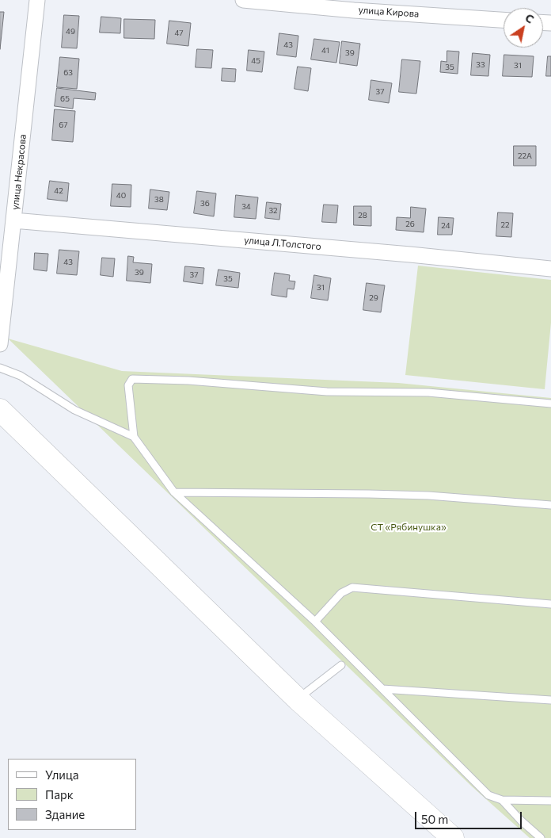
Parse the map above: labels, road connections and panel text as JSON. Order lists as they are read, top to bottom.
{
  "streets": {
    "street": ["улица Кирова", "улица Некрасова", "улица Л.Толстого"]
  },
  "crossings": [
    ["улица Некрасова", "улица Л.Толстого"]
  ],
  "parks": ["СТ «Рябинушка»"],
  "house_numbers": [
    "49",
    "47",
    "43",
    "41",
    "39",
    "45",
    "33",
    "31",
    "35",
    "63",
    "37",
    "65",
    "67",
    "22А",
    "42",
    "40",
    "38",
    "36",
    "34",
    "32",
    "28",
    "26",
    "22",
    "24",
    "43",
    "39",
    "37",
    "35",
    "31",
    "29"
  ],
  "legend": ["Улица", "Парк", "Здание"],
  "scale_bar": "50 m",
  "north": "top right"
}
